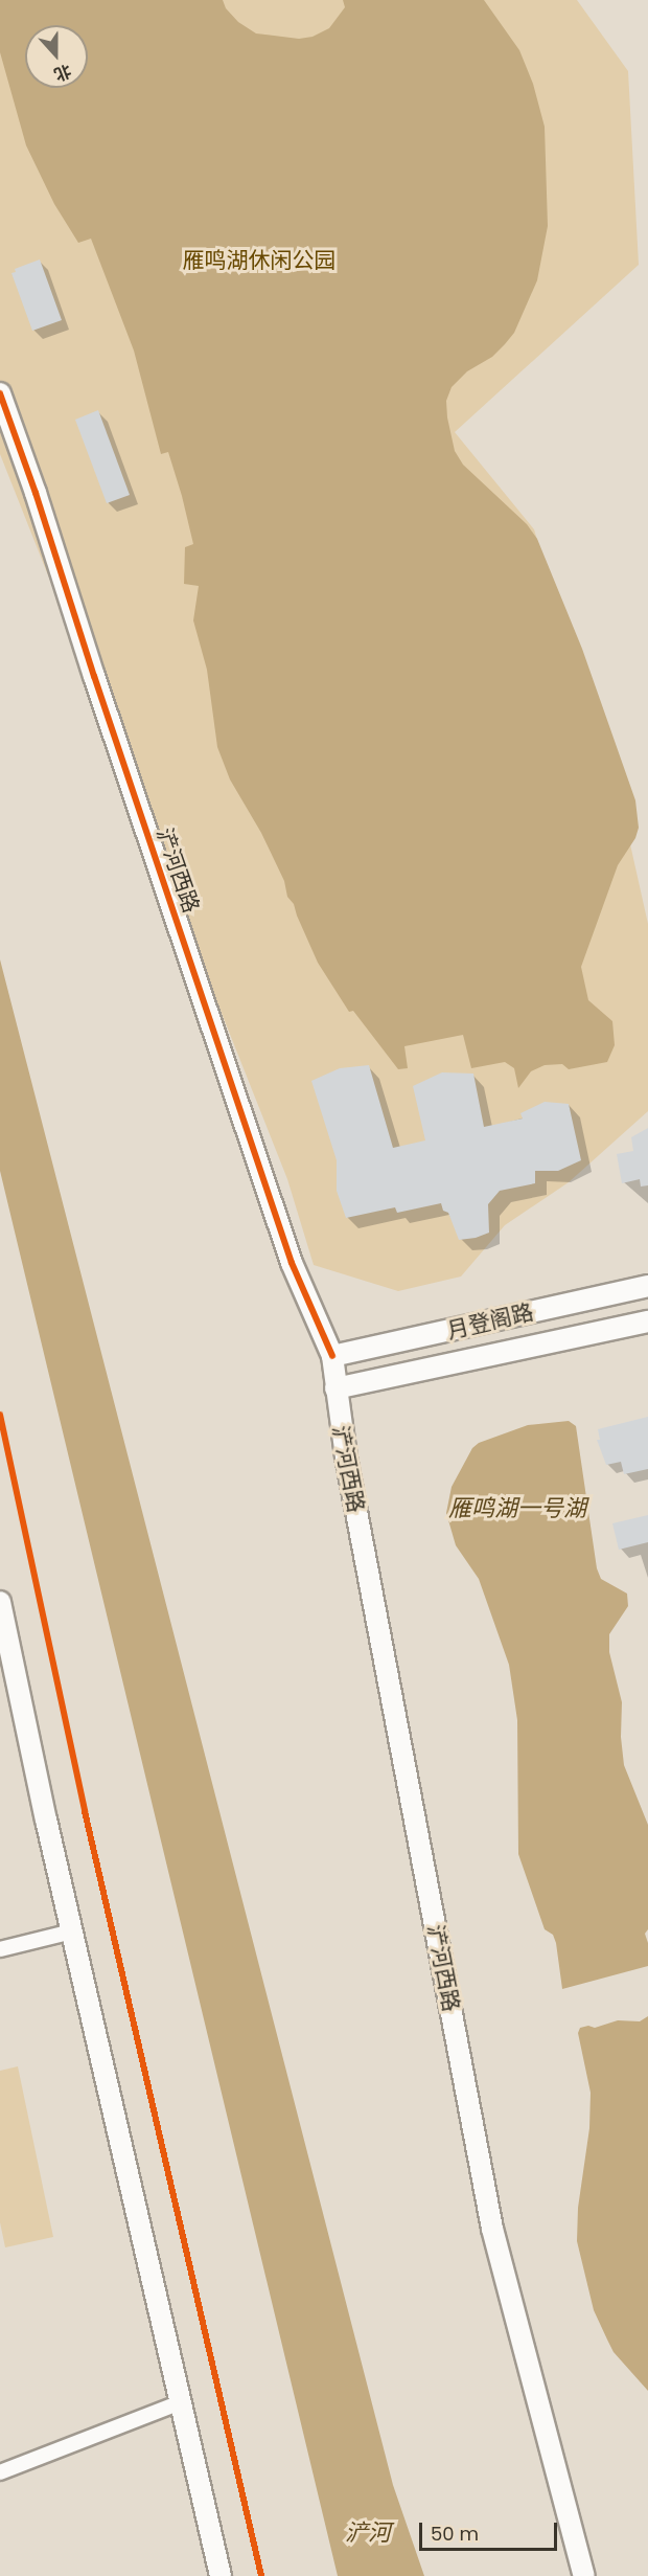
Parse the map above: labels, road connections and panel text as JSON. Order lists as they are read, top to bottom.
{
  "streets": {
    "street": ["浐河西路", "月登阁路"]
  },
  "crossings": [
    ["浐河西路", "月登阁路"]
  ],
  "water": ["雁鸣湖一号湖", "浐河"],
  "parks": ["雁鸣湖休闲公园"],
  "scale_bar": "50 m",
  "north": "bottom"
}
